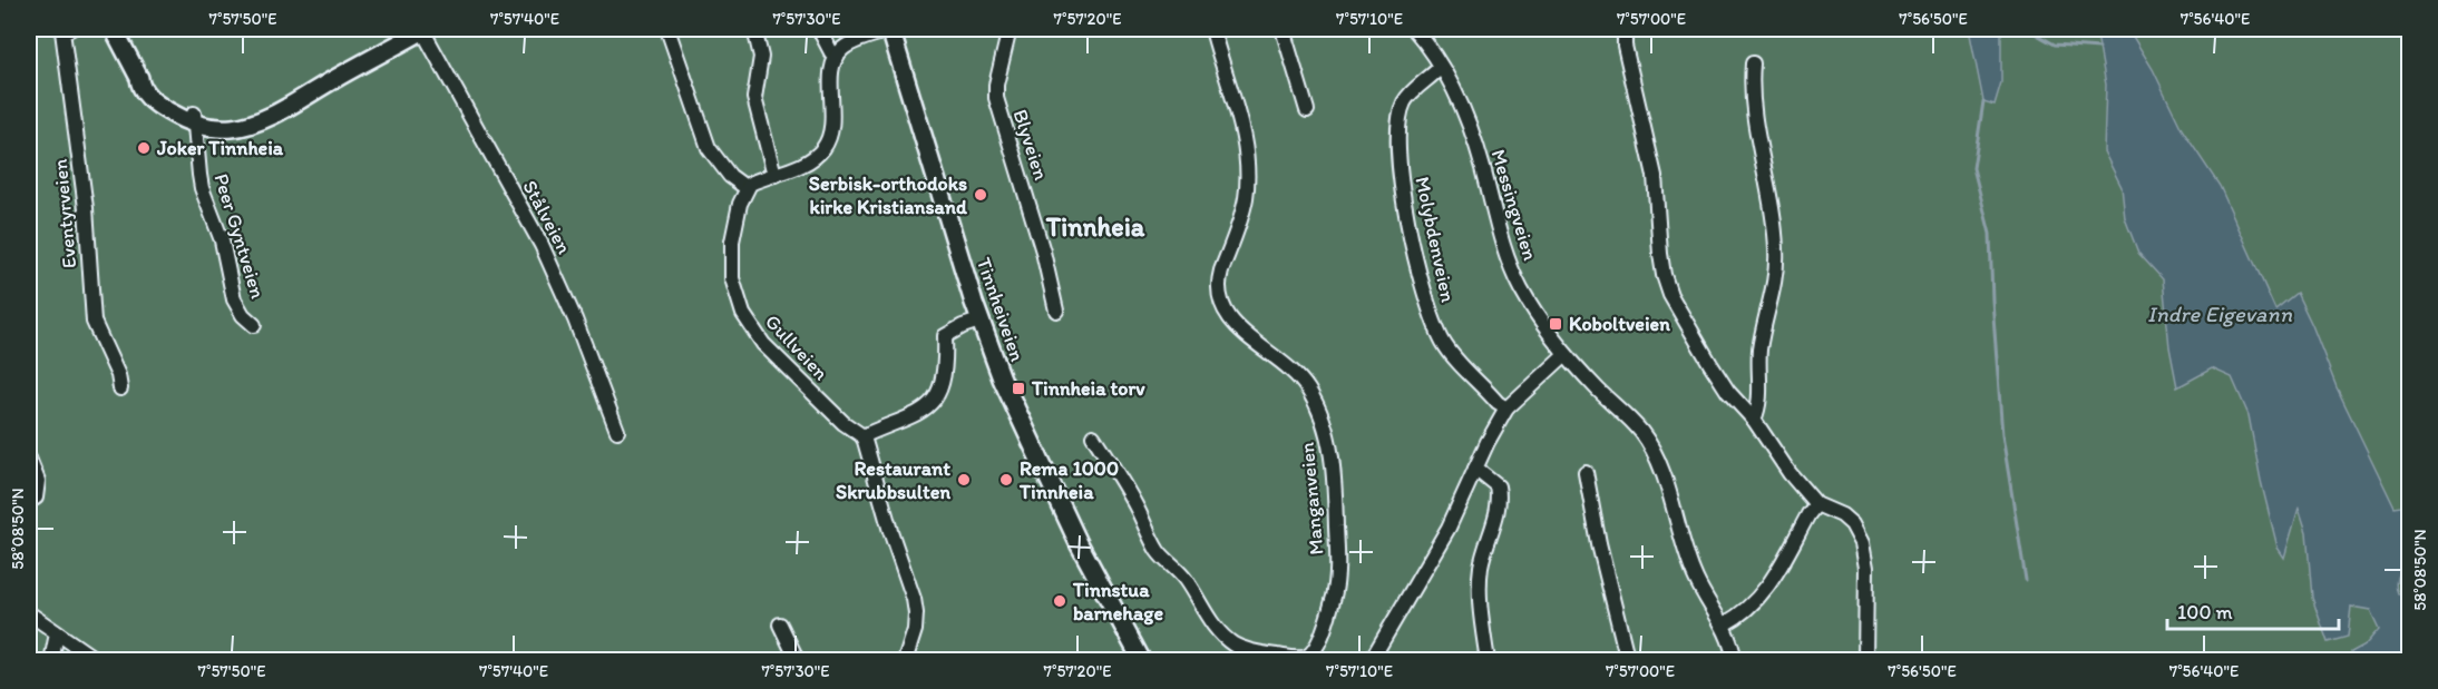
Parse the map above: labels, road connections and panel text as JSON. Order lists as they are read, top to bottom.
{
  "streets": {
    "street": [
      "Blyveien",
      "Messingveien",
      "Eventyrveien",
      "Stålveien",
      "Peer Gyntveien",
      "Molybdenveien",
      "Tinnheiveien",
      "Gullveien",
      "Manganveien"
    ]
  },
  "crossings": [
    ["Messingveien", "Molybdenveien"]
  ],
  "districts": ["Tinnheia"],
  "water": ["Indre Eigevann"],
  "places": {
    "other": [
      "Joker Tinnheia",
      "Serbisk-orthodoks kirke Kristiansand",
      "Restaurant Skrubbsulten",
      "Rema 1000 Tinnheia",
      "Tinnstua barnehage"
    ],
    "transit": ["Koboltveien", "Tinnheia torv"]
  },
  "scale_bar": "100 m",
  "coordinates": [
    "7°57'50\"E",
    "7°57'40\"E",
    "7°57'30\"E",
    "7°57'20\"E",
    "7°57'10\"E",
    "7°57'00\"E",
    "7°56'50\"E",
    "7°56'40\"E",
    "58°08'50\"N"
  ]
}
